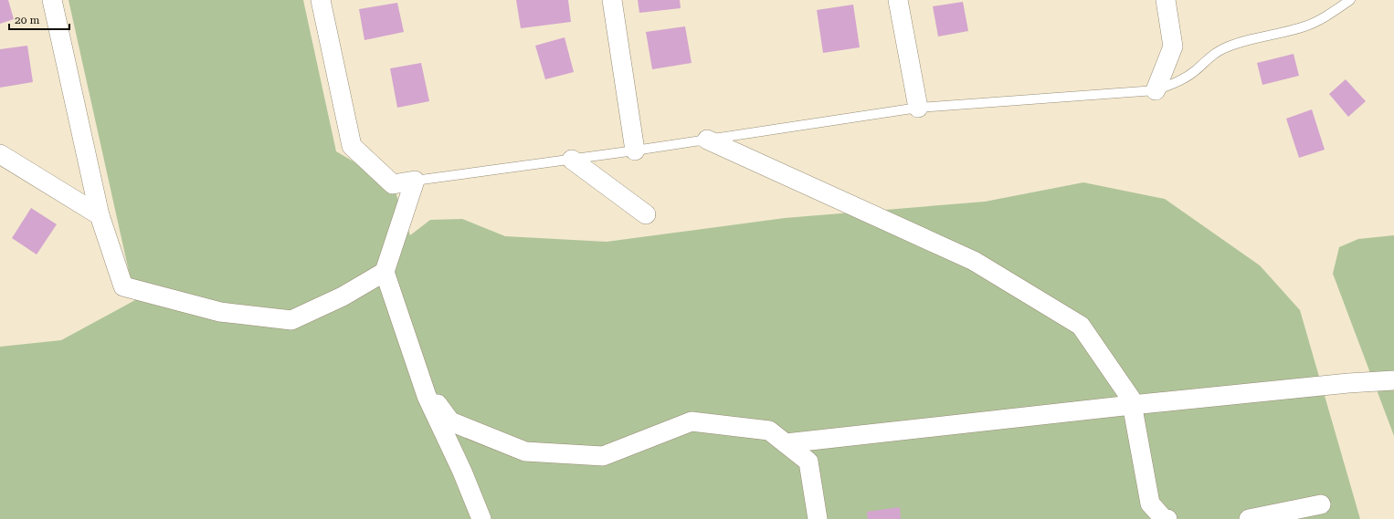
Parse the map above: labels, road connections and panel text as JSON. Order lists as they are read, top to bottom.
{
  "scale_bar": "20 m"
}
